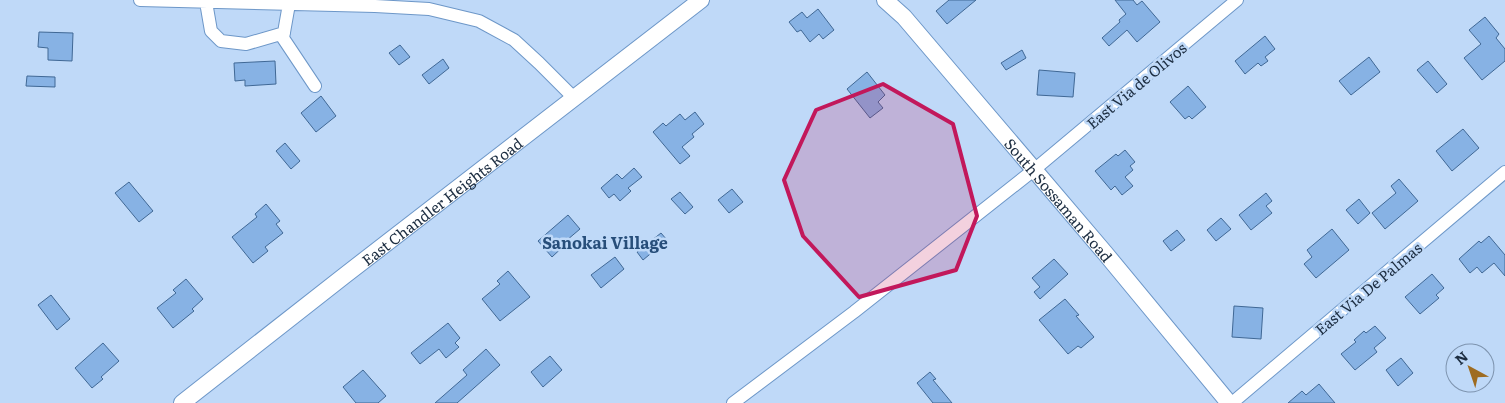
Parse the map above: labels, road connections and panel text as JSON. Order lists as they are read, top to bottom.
{
  "streets": {
    "main road": ["South Sossaman Road", "East Chandler Heights Road"],
    "street": ["East Via de Olivos", "East Via De Palmas"]
  },
  "crossings": [
    ["East Via de Olivos", "South Sossaman Road"],
    ["South Sossaman Road", "East Via De Palmas"]
  ],
  "districts": ["Sanokai Village"],
  "north": "top left"
}
